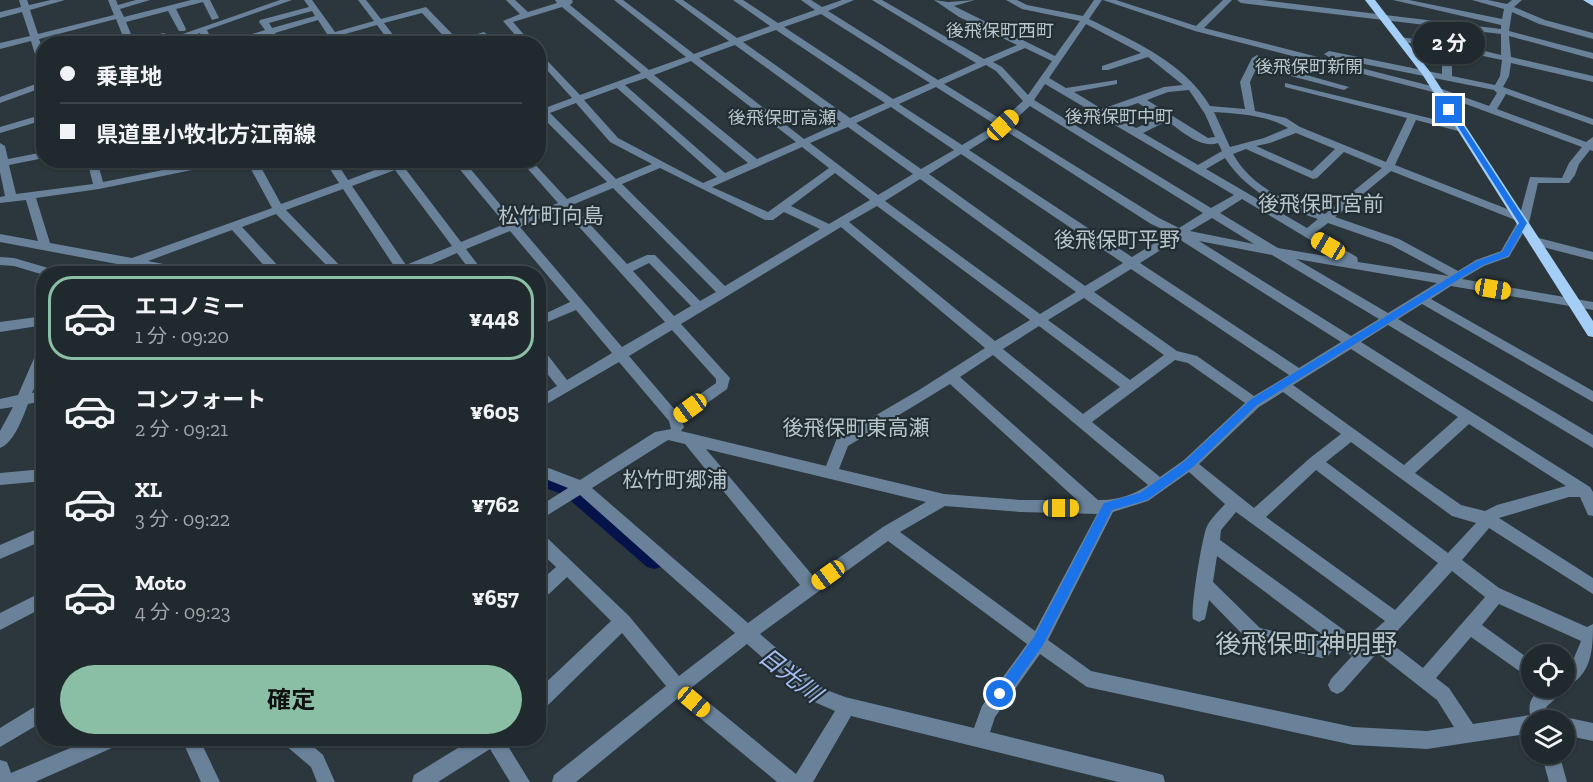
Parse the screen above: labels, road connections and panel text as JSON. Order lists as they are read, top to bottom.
{
  "districts": [
    "後飛保町西町",
    "後飛保町新開",
    "後飛保町中町",
    "後飛保町高瀬",
    "後飛保町宮前",
    "松竹町向島",
    "後飛保町平野",
    "後飛保町東高瀬",
    "松竹町郷浦",
    "後飛保町神明野"
  ],
  "water": ["日光川"],
  "page": {
    "bubble": "2 分",
    "banner": ["乗車地", "県道里小牧北方江南線"],
    "list": [
      {
        "name": "エコノミー",
        "note": "1 分 · 09:20",
        "value": "¥448"
      },
      {
        "name": "コンフォート",
        "note": "2 分 · 09:21",
        "value": "¥605"
      },
      {
        "name": "XL",
        "note": "3 分 · 09:22",
        "value": "¥762"
      },
      {
        "name": "Moto",
        "note": "4 分 · 09:23",
        "value": "¥657"
      }
    ],
    "buttons": "確定"
  }
}
